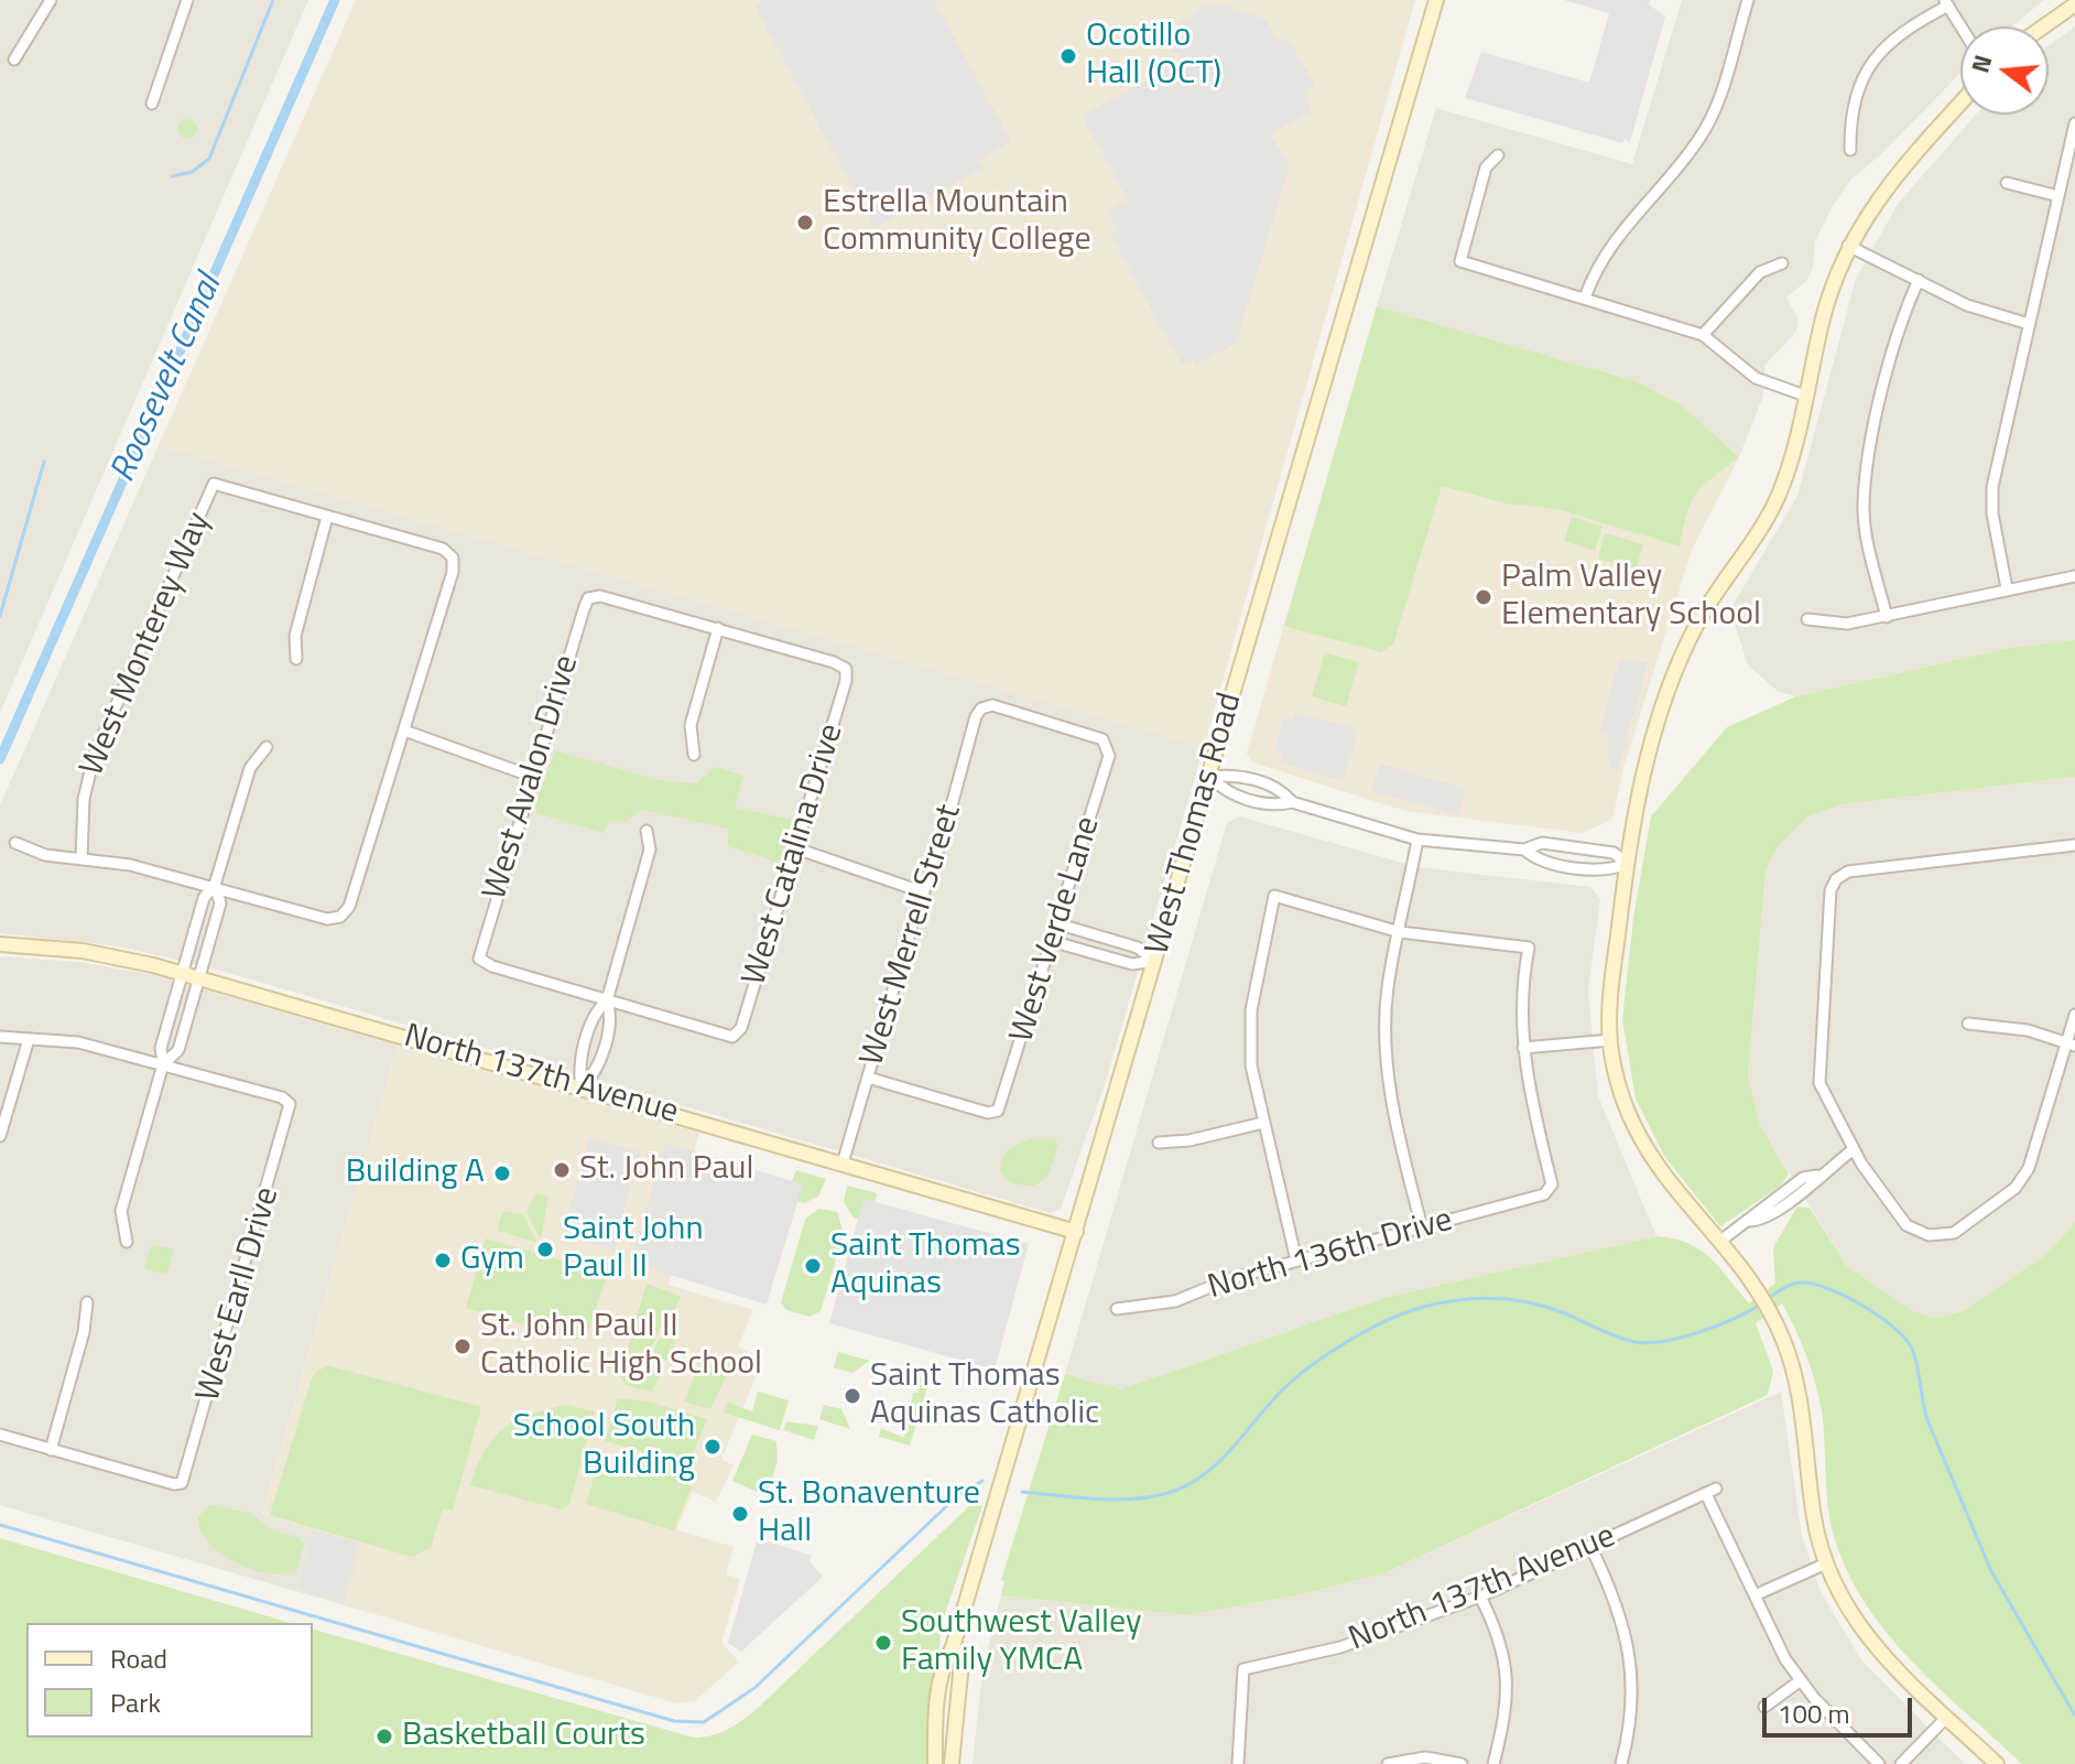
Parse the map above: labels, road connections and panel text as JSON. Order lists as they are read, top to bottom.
{
  "streets": {
    "street": [
      "West Monterey Way",
      "West Avalon Drive",
      "West Thomas Road",
      "West Catalina Drive",
      "West Verde Lane",
      "West Merrell Street",
      "North 137th Avenue",
      "North 136th Drive",
      "West Earll Drive"
    ]
  },
  "crossings": [
    ["West Avalon Drive", "West Catalina Drive"],
    ["West Thomas Road", "North 137th Avenue"],
    ["West Verde Lane", "West Merrell Street"],
    ["West Merrell Street", "North 137th Avenue"]
  ],
  "water": ["Roosevelt Canal"],
  "places": [
    "Ocotillo Hall (OCT)",
    "Estrella Mountain Community College",
    "Palm Valley Elementary School",
    "St. John Paul",
    "Building A",
    "Saint John Paul II",
    "Gym",
    "Saint Thomas Aquinas",
    "St. John Paul II Catholic High School",
    "Saint Thomas Aquinas Catholic",
    "School South Building",
    "St. Bonaventure Hall",
    "Southwest Valley Family YMCA",
    "Basketball Courts"
  ],
  "legend": ["Road", "Park"],
  "scale_bar": "100 m",
  "north": "left"
}
